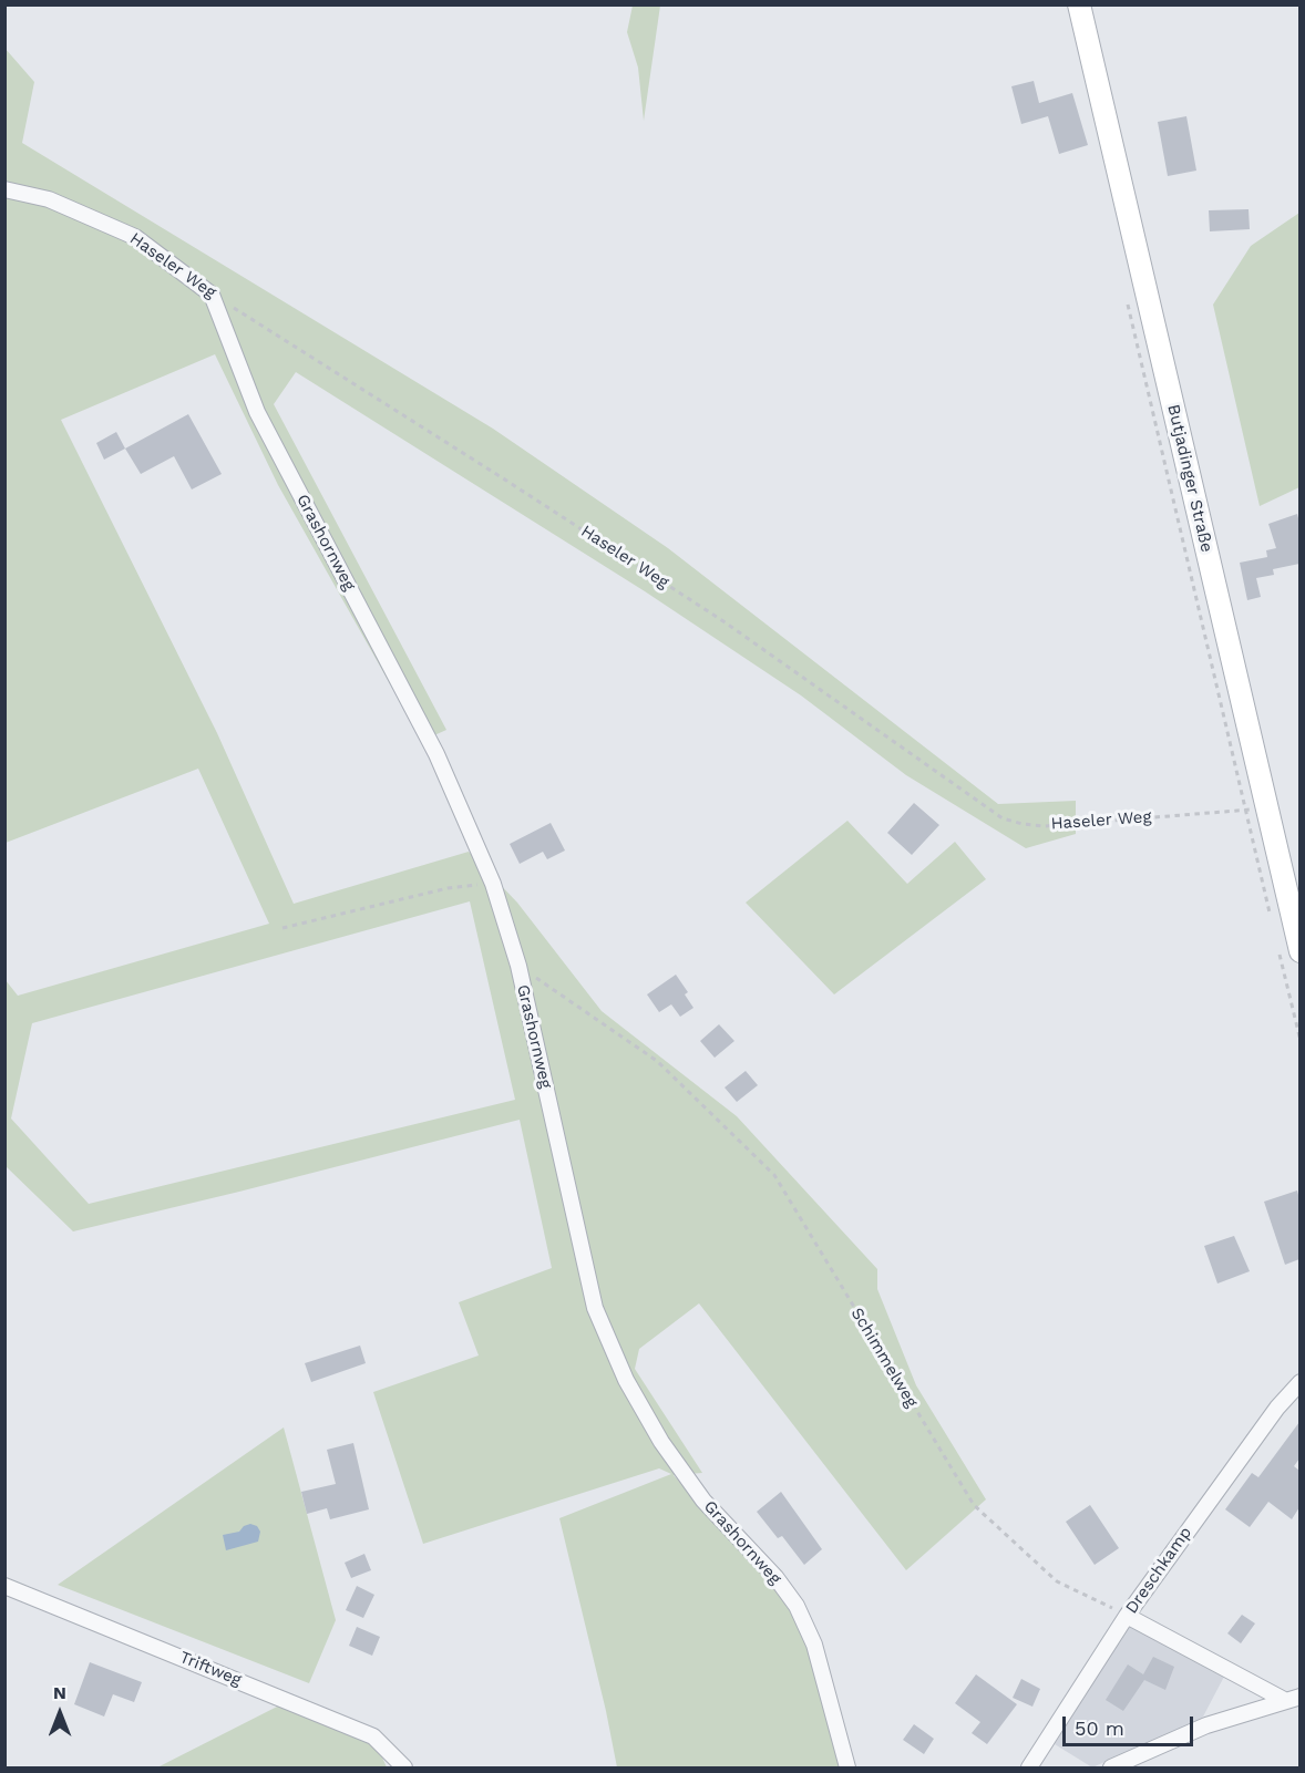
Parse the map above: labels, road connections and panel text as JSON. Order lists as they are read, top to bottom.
{
  "streets": {
    "street": [
      "Haseler Weg",
      "Butjadinger Straße",
      "Grashornweg",
      "Dreschkamp",
      "Triftweg"
    ],
    "path": ["Schimmelweg"]
  },
  "crossings": [
    ["Haseler Weg", "Butjadinger Straße"],
    ["Haseler Weg", "Grashornweg"],
    ["Grashornweg", "Schimmelweg"],
    ["Schimmelweg", "Dreschkamp"]
  ],
  "scale_bar": "50 m",
  "north": "top"
}
